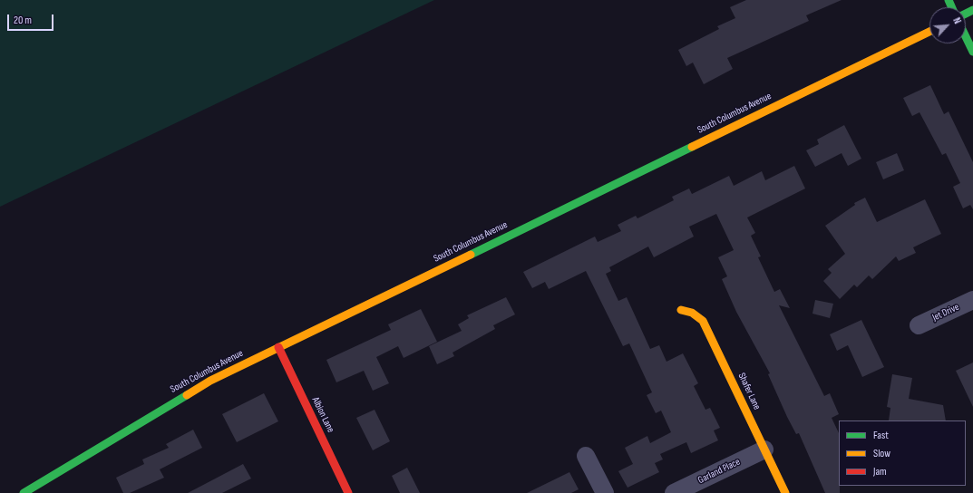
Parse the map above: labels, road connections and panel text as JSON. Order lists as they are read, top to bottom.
{
  "streets": {
    "main road": ["South Columbus Avenue", "Shafer Lane", "Albion Lane"],
    "street": ["Jet Drive", "Garland Place"]
  },
  "crossings": [
    ["South Columbus Avenue", "Albion Lane"],
    ["Shafer Lane", "Garland Place"]
  ],
  "legend": ["Fast", "Slow", "Jam"],
  "scale_bar": "20 m",
  "north": "top right"
}
